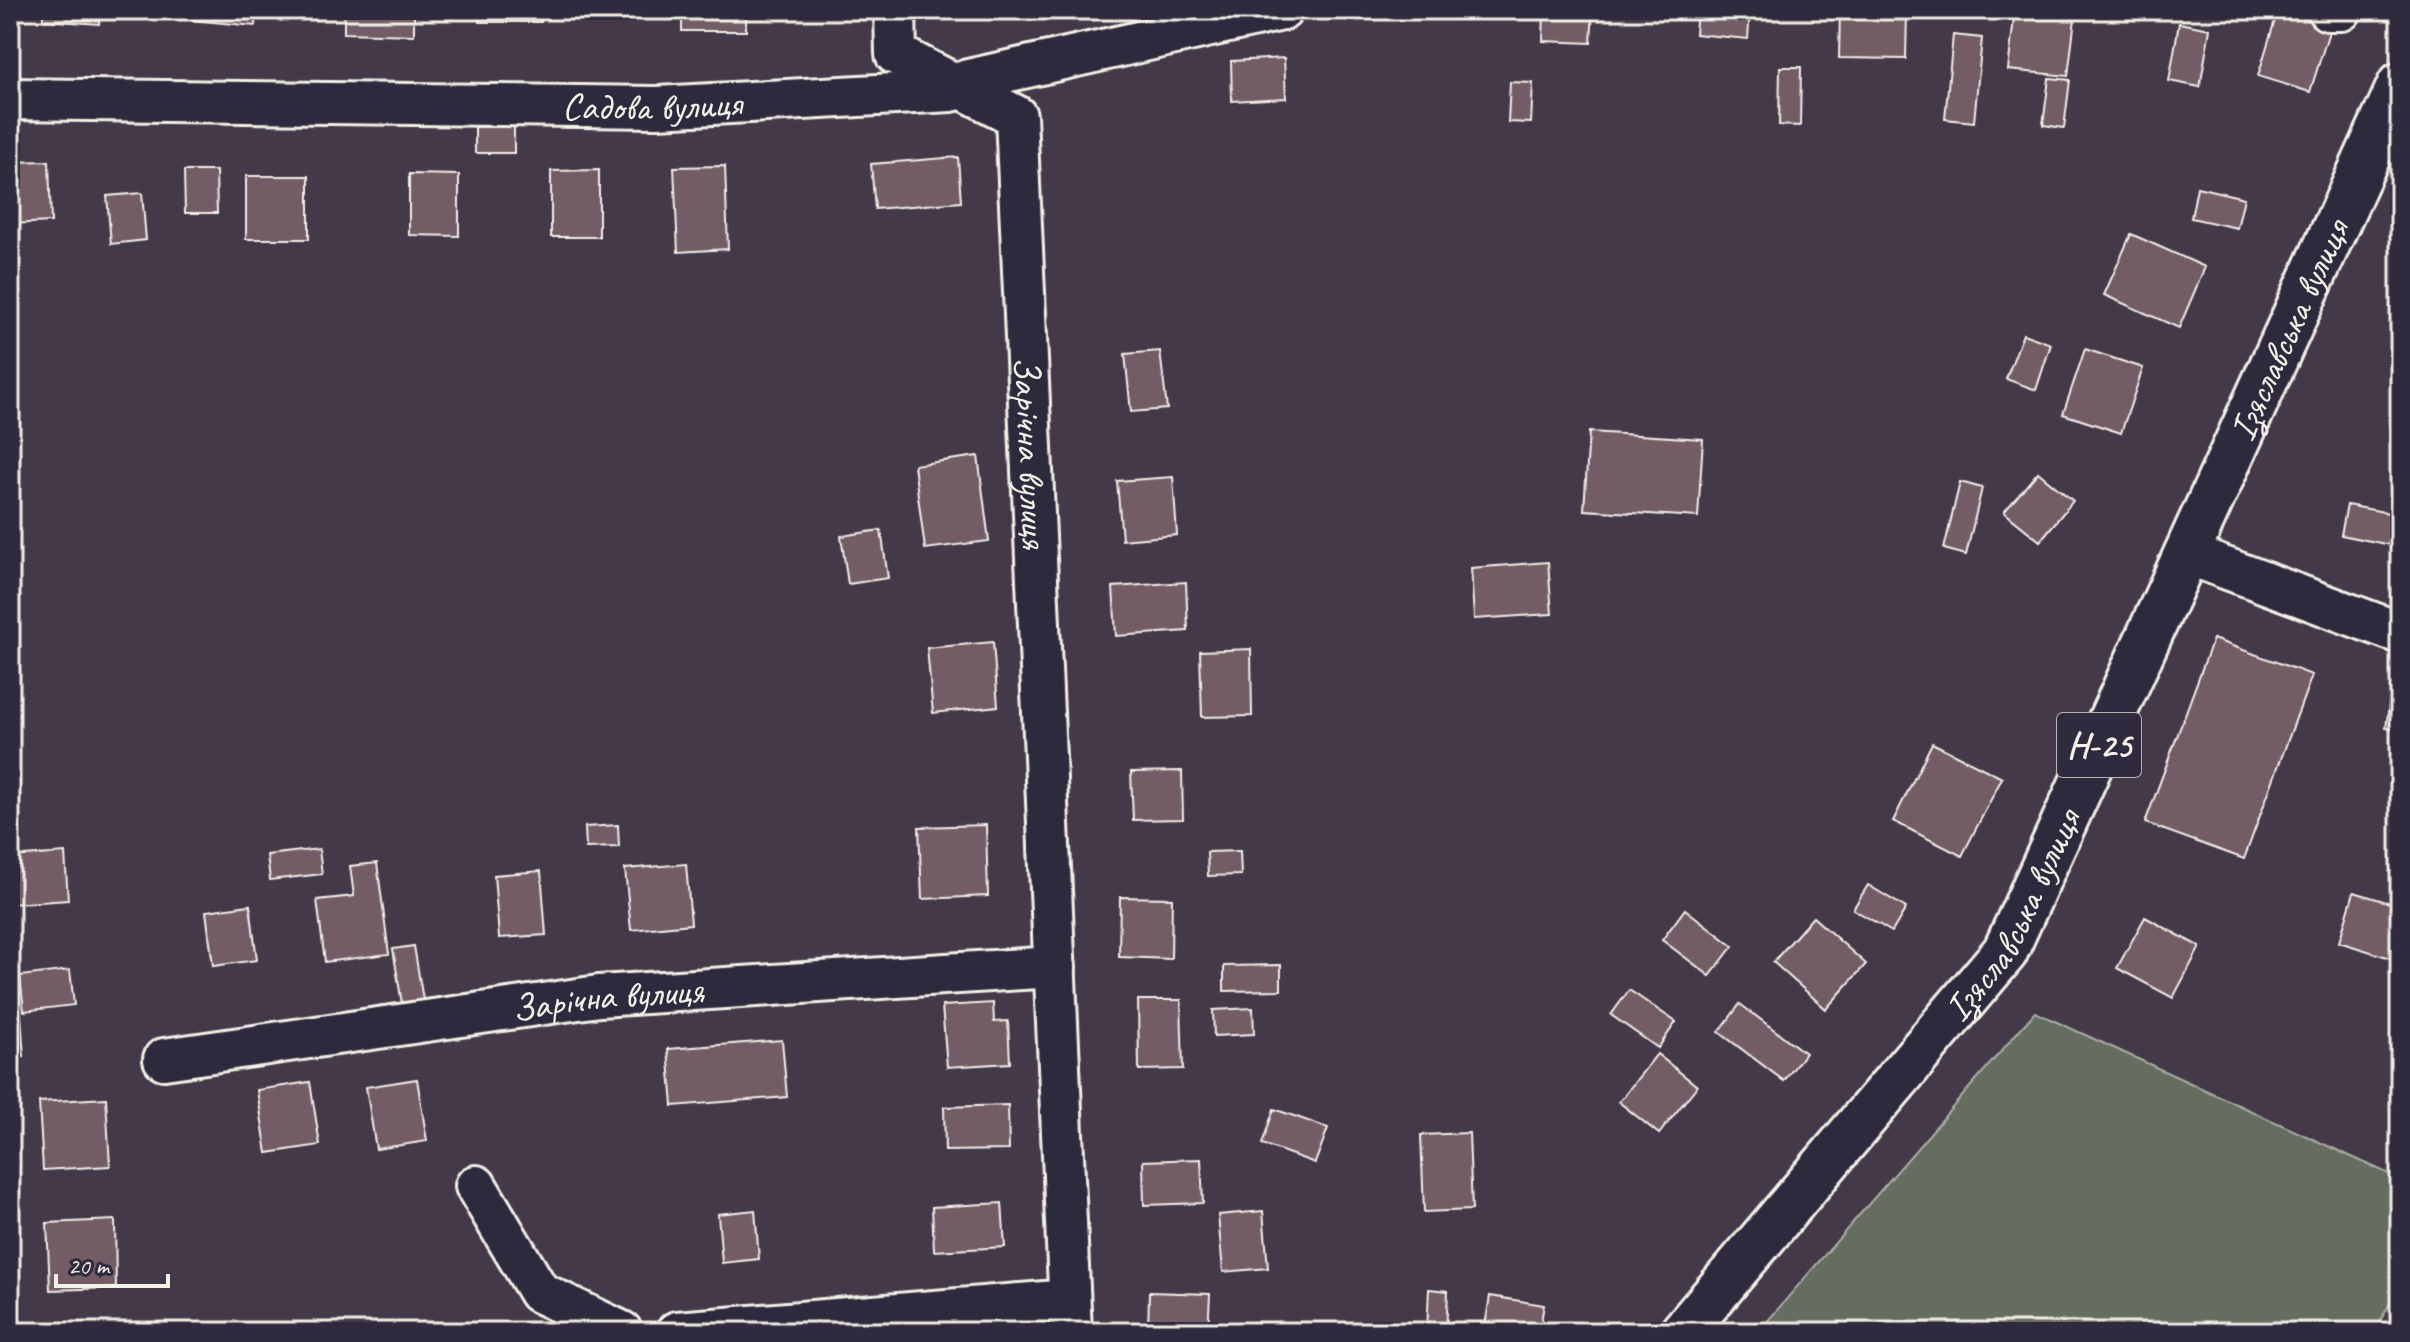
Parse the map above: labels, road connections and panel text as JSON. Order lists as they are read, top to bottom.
{
  "streets": {
    "main road": ["Ізяславська вулиця", "Н-25"],
    "street": ["Садова вулиця", "Зарічна вулиця"]
  },
  "crossings": [
    ["Садова вулиця", "Зарічна вулиця"]
  ],
  "scale_bar": "20 m"
}
